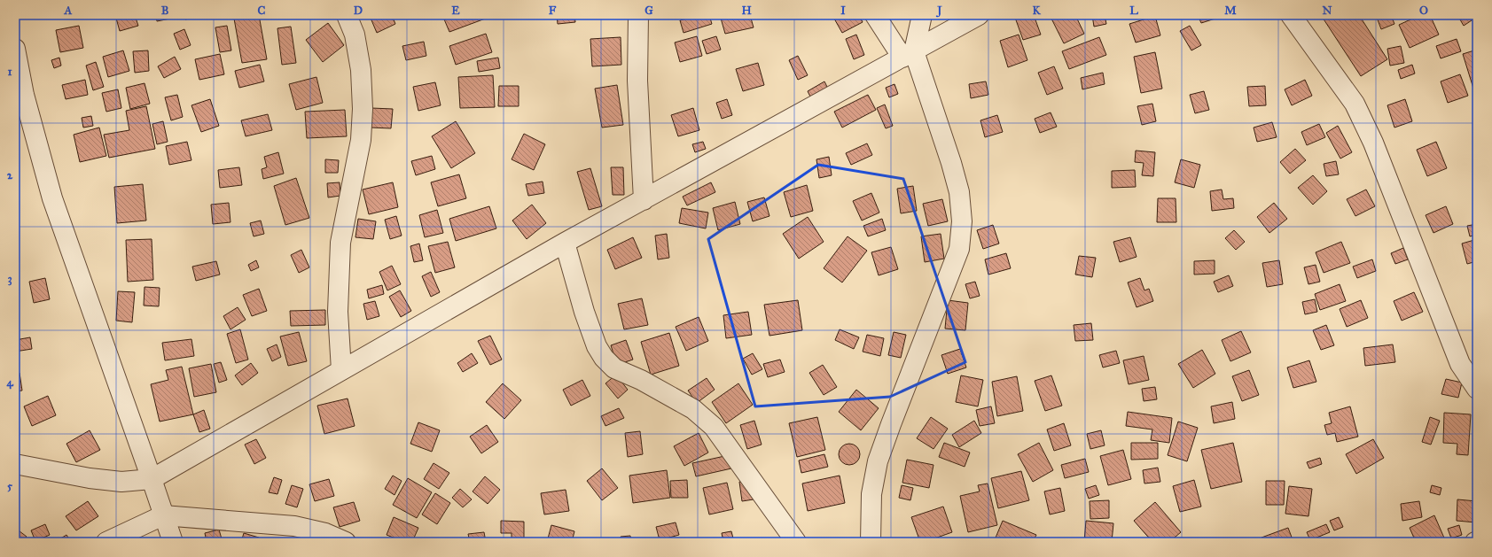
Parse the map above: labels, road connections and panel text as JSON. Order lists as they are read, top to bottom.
{
  "grid": {
    "columns": [
      "A",
      "B",
      "C",
      "D",
      "E",
      "F",
      "G",
      "H",
      "I",
      "J",
      "K",
      "L",
      "M",
      "N",
      "O"
    ],
    "rows": [
      "1",
      "2",
      "3",
      "4",
      "5"
    ]
  }
}
